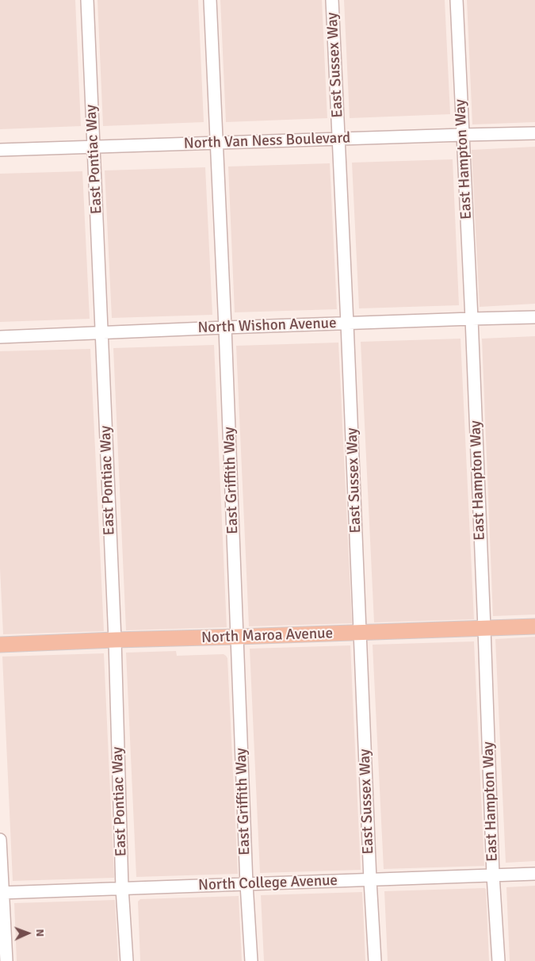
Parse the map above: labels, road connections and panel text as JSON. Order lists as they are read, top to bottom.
{
  "streets": {
    "main road": ["North Maroa Avenue"],
    "street": [
      "East Sussex Way",
      "North Van Ness Boulevard",
      "East Pontiac Way",
      "East Hampton Way",
      "North Wishon Avenue",
      "East Griffith Way",
      "North College Avenue"
    ]
  },
  "crossings": [
    ["East Sussex Way", "North Van Ness Boulevard"],
    ["East Sussex Way", "North Wishon Avenue"],
    ["East Sussex Way", "North Maroa Avenue"],
    ["East Sussex Way", "North College Avenue"],
    ["North Van Ness Boulevard", "East Pontiac Way"],
    ["North Van Ness Boulevard", "East Hampton Way"],
    ["North Van Ness Boulevard", "East Griffith Way"],
    ["East Pontiac Way", "North Wishon Avenue"],
    ["East Pontiac Way", "North Maroa Avenue"],
    ["East Pontiac Way", "North College Avenue"],
    ["East Hampton Way", "North Wishon Avenue"],
    ["East Hampton Way", "North Maroa Avenue"],
    ["East Hampton Way", "North College Avenue"],
    ["North Wishon Avenue", "East Griffith Way"],
    ["East Griffith Way", "North Maroa Avenue"],
    ["East Griffith Way", "North College Avenue"]
  ],
  "north": "right"
}
